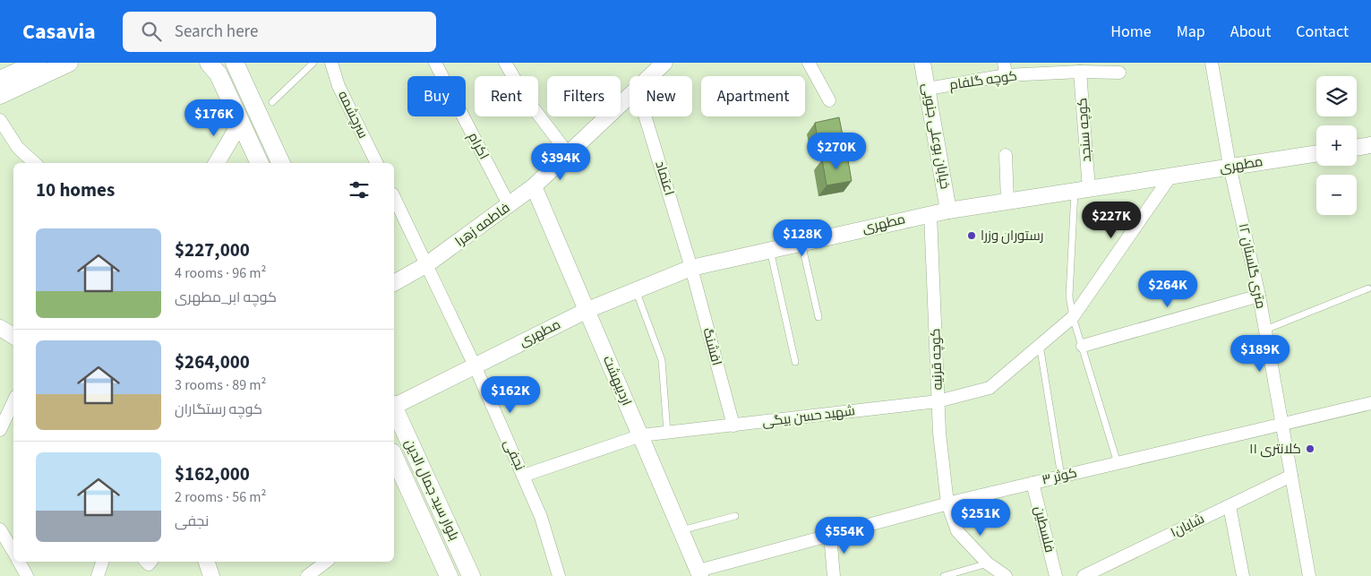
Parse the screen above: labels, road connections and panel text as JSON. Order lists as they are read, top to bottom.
{
  "streets": {
    "main road": ["بلوار سید جمال الدین"],
    "street": [
      "کوچه گلفام",
      "سرچشمه",
      "کوچه سنجد",
      "خیابان بوعلی جنوبی",
      "اکرام",
      "مطهری",
      "اعتماد",
      "فاطمه زهرا",
      "۱۲ متری گلستان",
      "افشنگ",
      "کوچه قرنیه",
      "اردیبهشت",
      "شهید حسن بیگی",
      "نجفی",
      "کوثر ۳",
      "شایان۱",
      "فلسطین"
    ]
  },
  "crossings": [
    ["کوچه گلفام", "کوچه سنجد"],
    ["کوچه گلفام", "خیابان بوعلی جنوبی"],
    ["کوچه سنجد", "مطهری"],
    ["خیابان بوعلی جنوبی", "مطهری"],
    ["اکرام", "فاطمه زهرا"],
    ["مطهری", "اعتماد"],
    ["مطهری", "۱۲ متری گلستان"],
    ["مطهری", "افشنگ"],
    ["مطهری", "کوچه قرنیه"],
    ["مطهری", "اردیبهشت"],
    ["مطهری", "شهید حسن بیگی"],
    ["مطهری", "نجفی"],
    ["اعتماد", "افشنگ"],
    ["فاطمه زهرا", "اردیبهشت"],
    ["فاطمه زهرا", "نجفی"],
    ["۱۲ متری گلستان", "کوثر ۳"],
    ["۱۲ متری گلستان", "شایان۱"],
    ["افشنگ", "شهید حسن بیگی"],
    ["کوچه قرنیه", "شهید حسن بیگی"],
    ["کوچه قرنیه", "کوثر ۳"],
    ["اردیبهشت", "شهید حسن بیگی"],
    ["اردیبهشت", "کوثر ۳"],
    ["شهید حسن بیگی", "نجفی"],
    ["کوثر ۳", "فلسطین"]
  ],
  "places": ["رستوران وزرا", "کلانتری ۱۱"],
  "page": {
    "header": "Casavia",
    "search": "Search here",
    "nav": [
      "Home",
      "Map",
      "About",
      "Contact"
    ],
    "map_buttons": ["+", "−"],
    "chip": [
      "Buy",
      "Rent",
      "Filters",
      "New",
      "Apartment"
    ],
    "price": [
      "$176K",
      "$270K",
      "$394K",
      "$227K",
      "$128K",
      "$264K",
      "$189K",
      "$162K",
      "$251K",
      "$554K"
    ],
    "heading": "10 homes",
    "list": [
      {
        "name": "$227,000",
        "note": "4 rooms · 96 m² · کوچه ابر_مطهری"
      },
      {
        "name": "$264,000",
        "note": "3 rooms · 89 m² · کوچه رستگاران"
      },
      {
        "name": "$162,000",
        "note": "2 rooms · 56 m² · نجفی"
      }
    ]
  }
}
